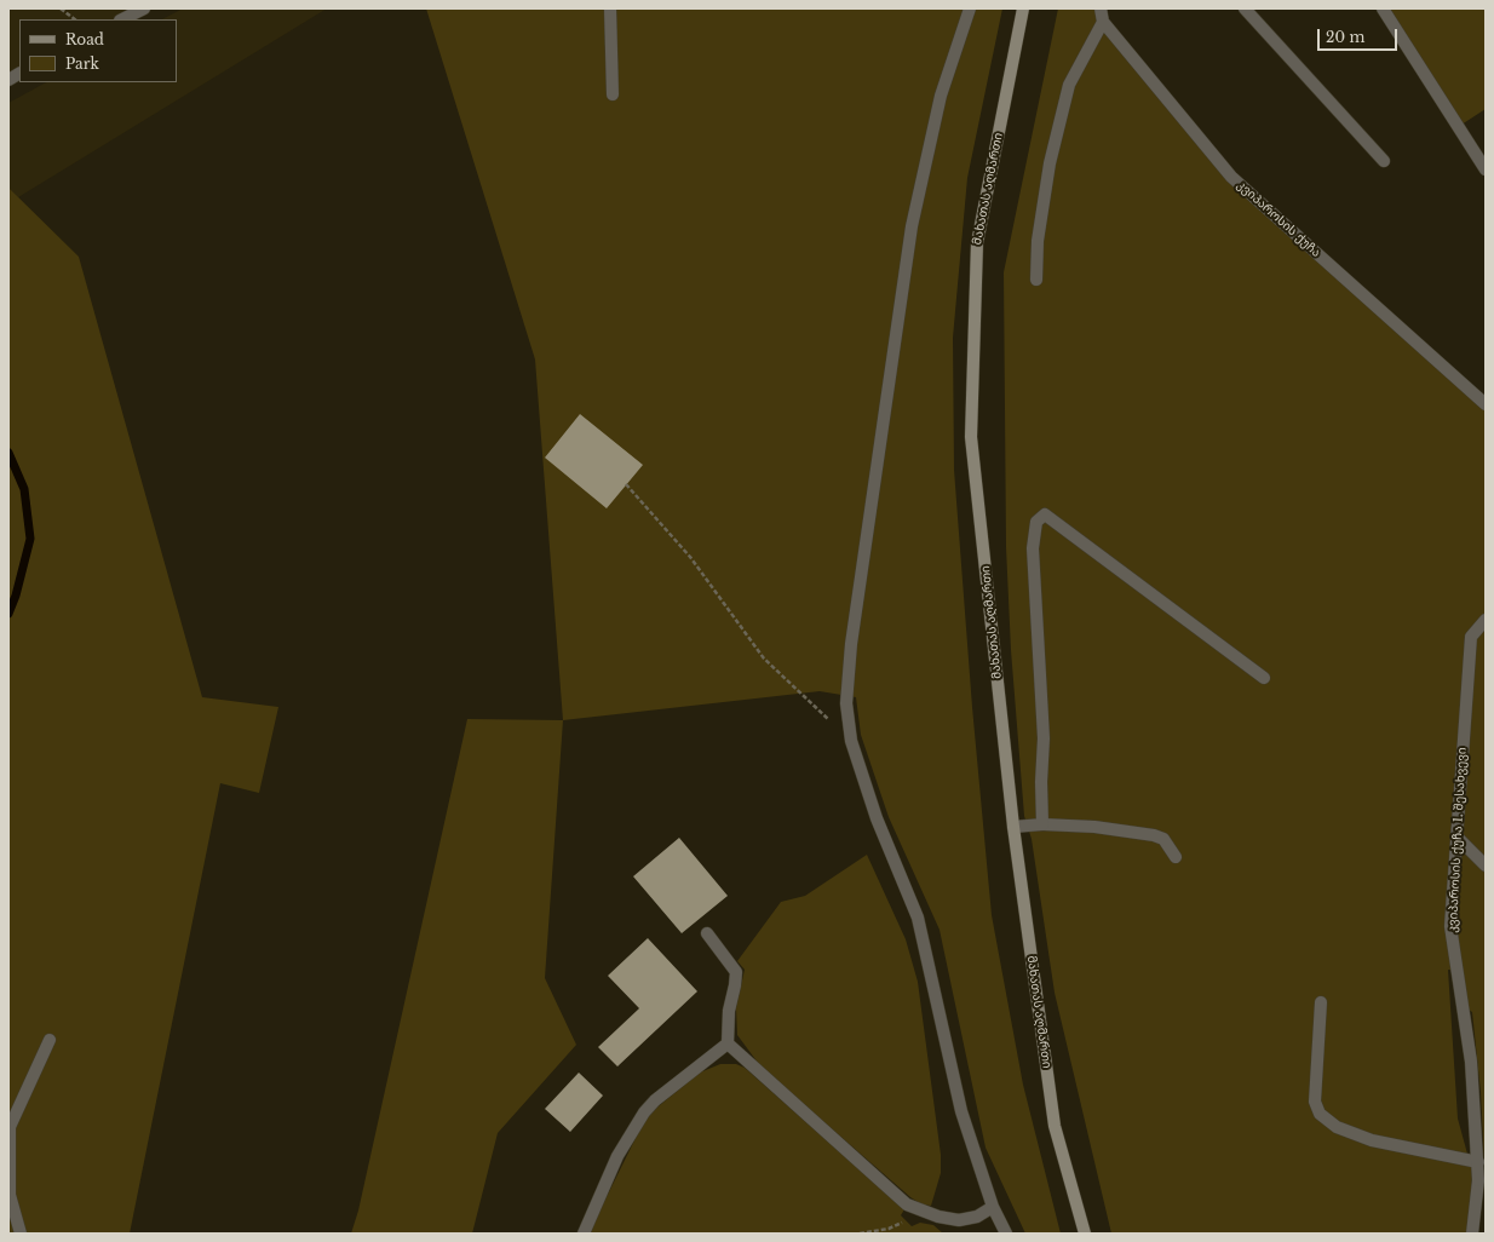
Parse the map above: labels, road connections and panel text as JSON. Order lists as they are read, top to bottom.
{
  "streets": {
    "main road": ["მახათას აღმართი"],
    "street": ["კვიპაროსის ქუჩა", "კვიპაროსის ქუჩა 1. შესახვევი"]
  },
  "legend": ["Road", "Park"],
  "scale_bar": "20 m"
}
